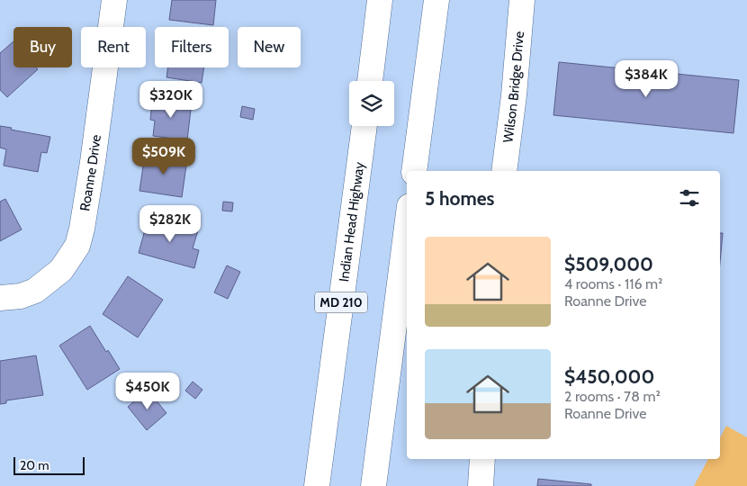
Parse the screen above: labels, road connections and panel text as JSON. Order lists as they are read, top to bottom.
{
  "streets": {
    "main road": [
      "Wilson Bridge Drive",
      "Roanne Drive",
      "Indian Head Highway",
      "MD 210"
    ]
  },
  "scale_bar": "20 m",
  "page": {
    "chip": [
      "Buy",
      "Rent",
      "Filters",
      "New"
    ],
    "price": [
      "$384K",
      "$320K",
      "$509K",
      "$282K",
      "$450K"
    ],
    "heading": "5 homes",
    "list": [
      {
        "name": "$509,000",
        "note": "4 rooms · 116 m² · Roanne Drive"
      },
      {
        "name": "$450,000",
        "note": "2 rooms · 78 m² · Roanne Drive"
      }
    ],
    "scale": "20 m"
  }
}
